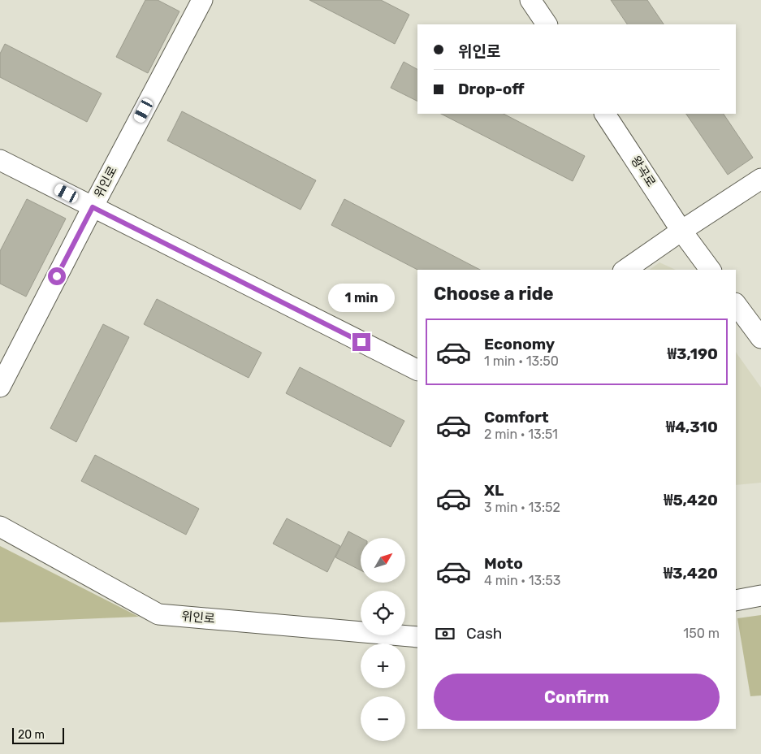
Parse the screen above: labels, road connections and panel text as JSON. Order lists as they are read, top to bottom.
{
  "streets": {
    "street": ["왕곡로", "위인로"]
  },
  "scale_bar": "20 m",
  "north": "top right",
  "page": {
    "banner": ["위인로", "Drop-off"],
    "heading": "Choose a ride",
    "bubble": "1 min",
    "list": [
      {
        "name": "Economy",
        "note": "1 min · 13:50",
        "value": "₩3,190"
      },
      {
        "name": "Comfort",
        "note": "2 min · 13:51",
        "value": "₩4,310"
      },
      {
        "name": "XL",
        "note": "3 min · 13:52",
        "value": "₩5,420"
      },
      {
        "name": "Moto",
        "note": "4 min · 13:53",
        "value": "₩3,420"
      }
    ],
    "map_buttons": ["+", "−"],
    "pay": ["Cash", "150 m"],
    "buttons": "Confirm",
    "scale": "20 m"
  }
}
